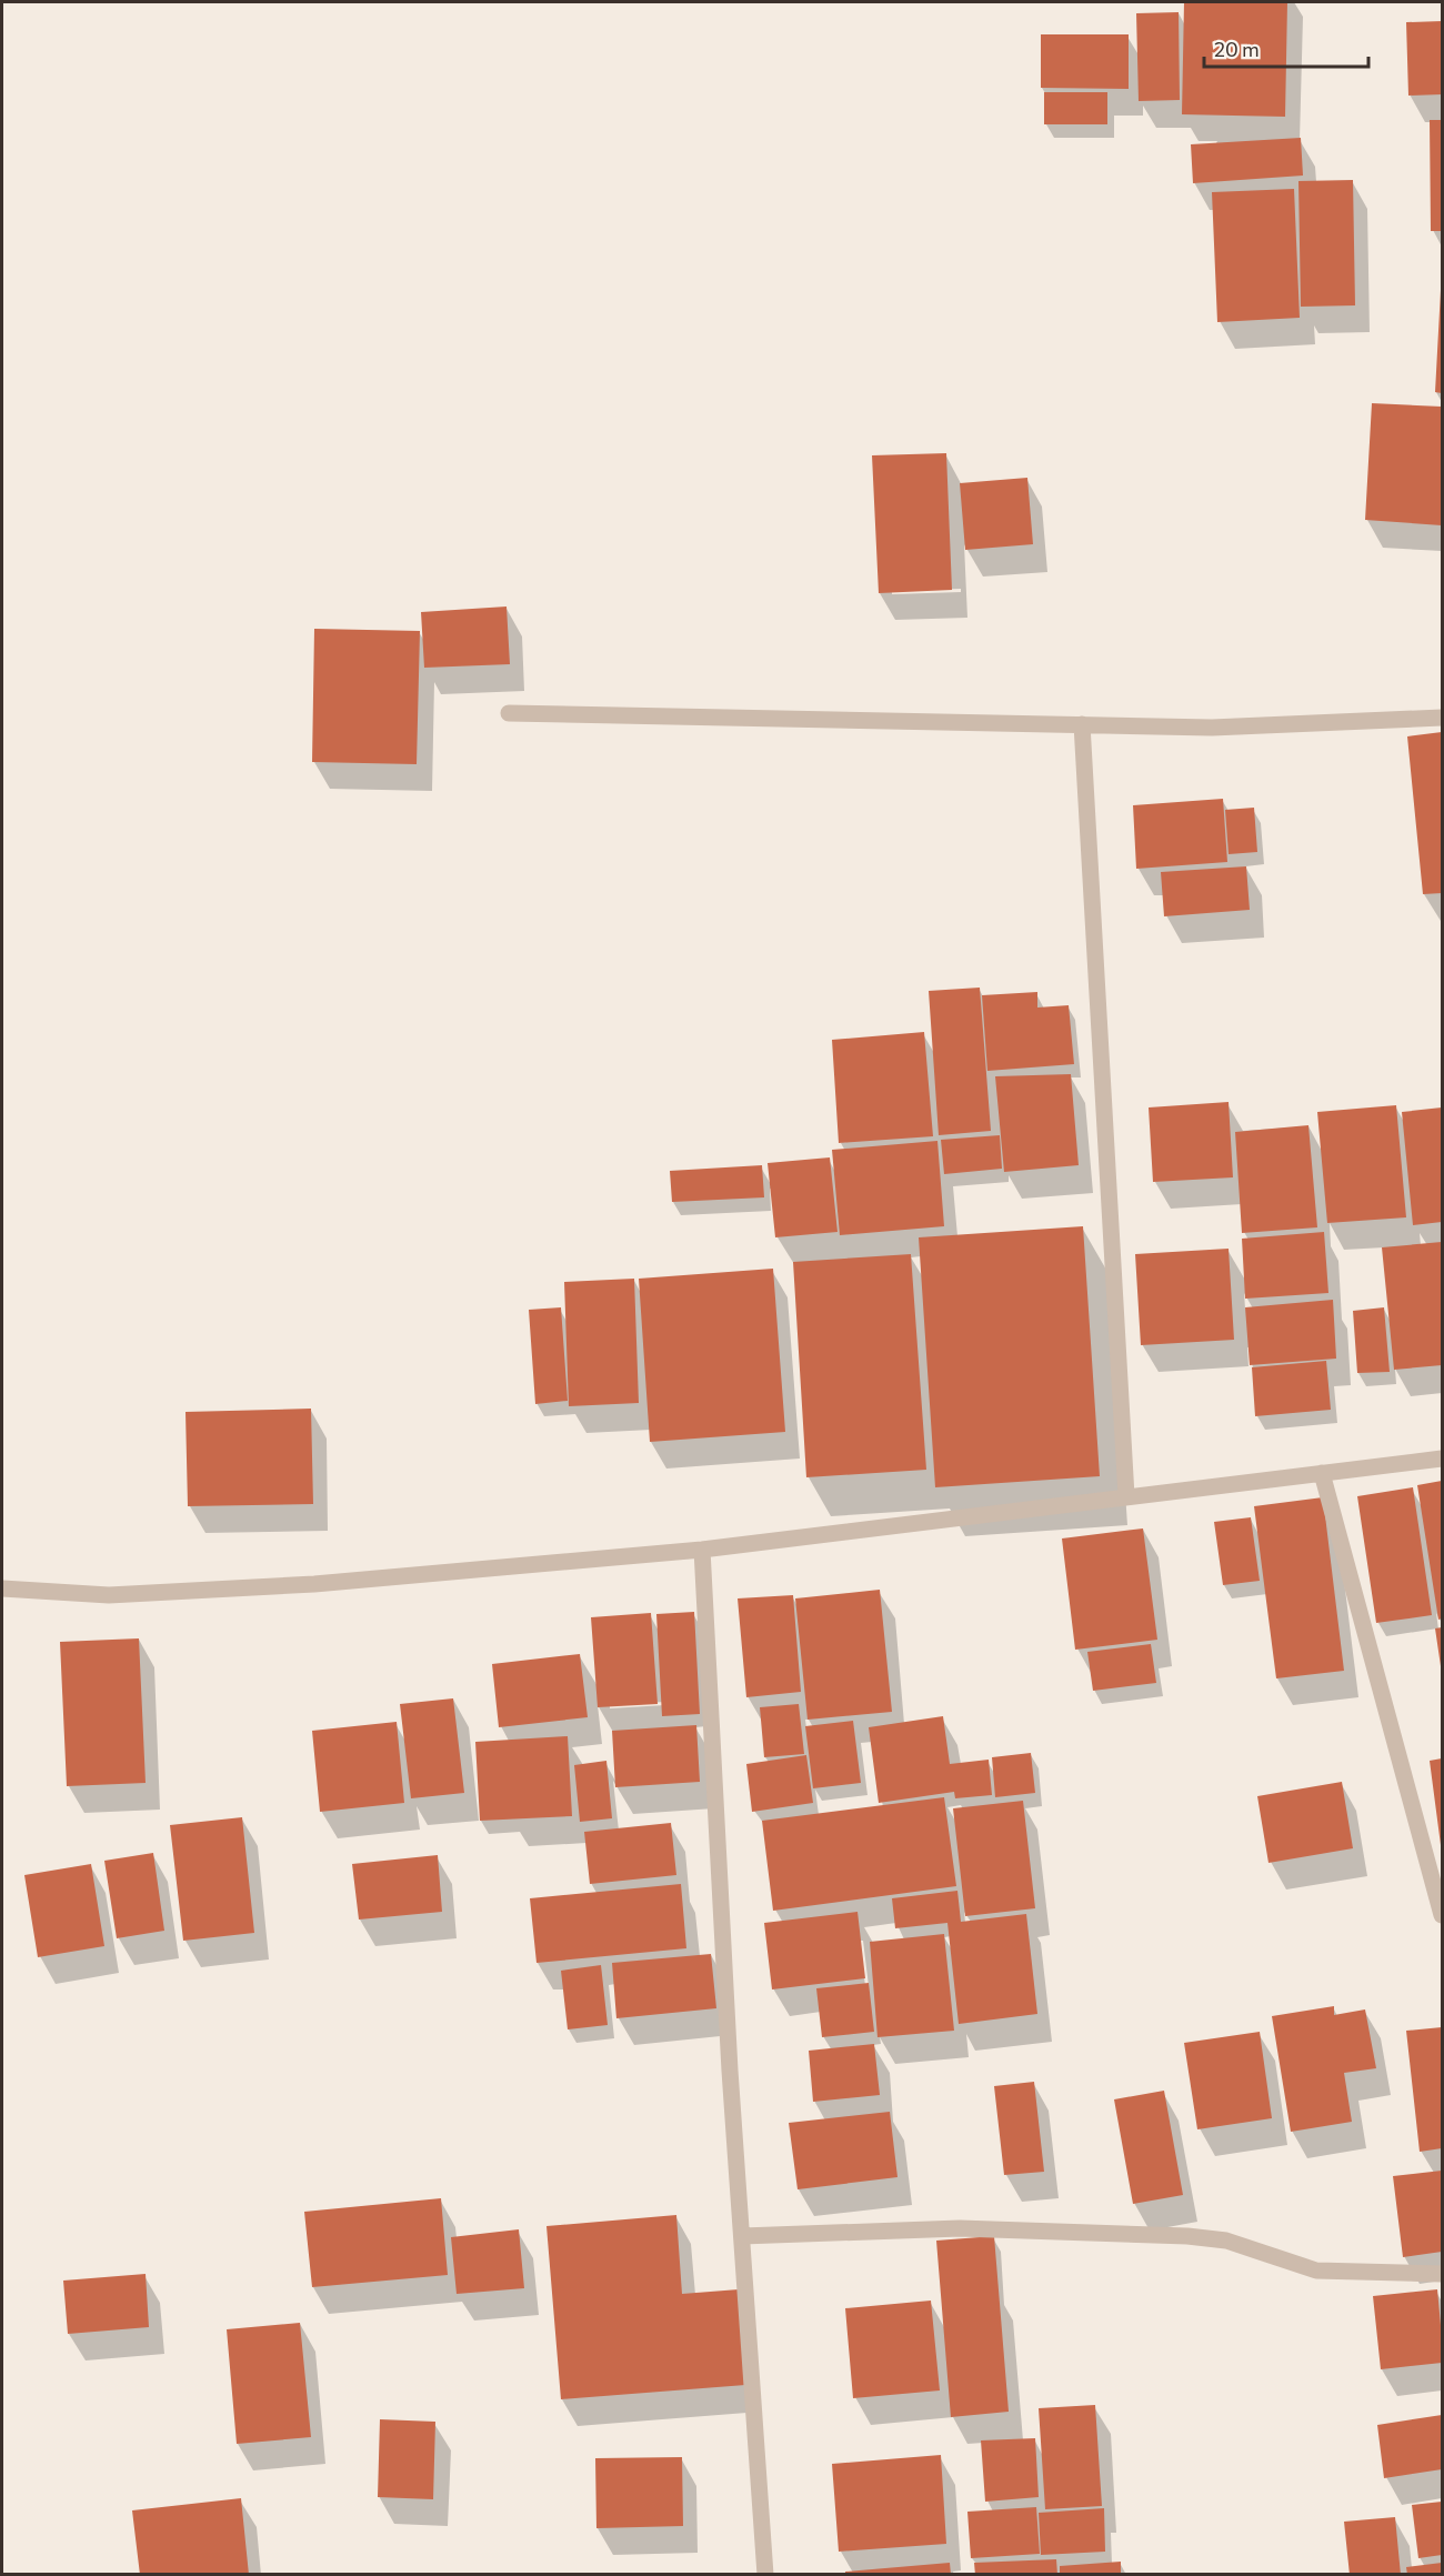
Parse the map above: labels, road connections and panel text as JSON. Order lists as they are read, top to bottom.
{
  "scale_bar": "20 m"
}
